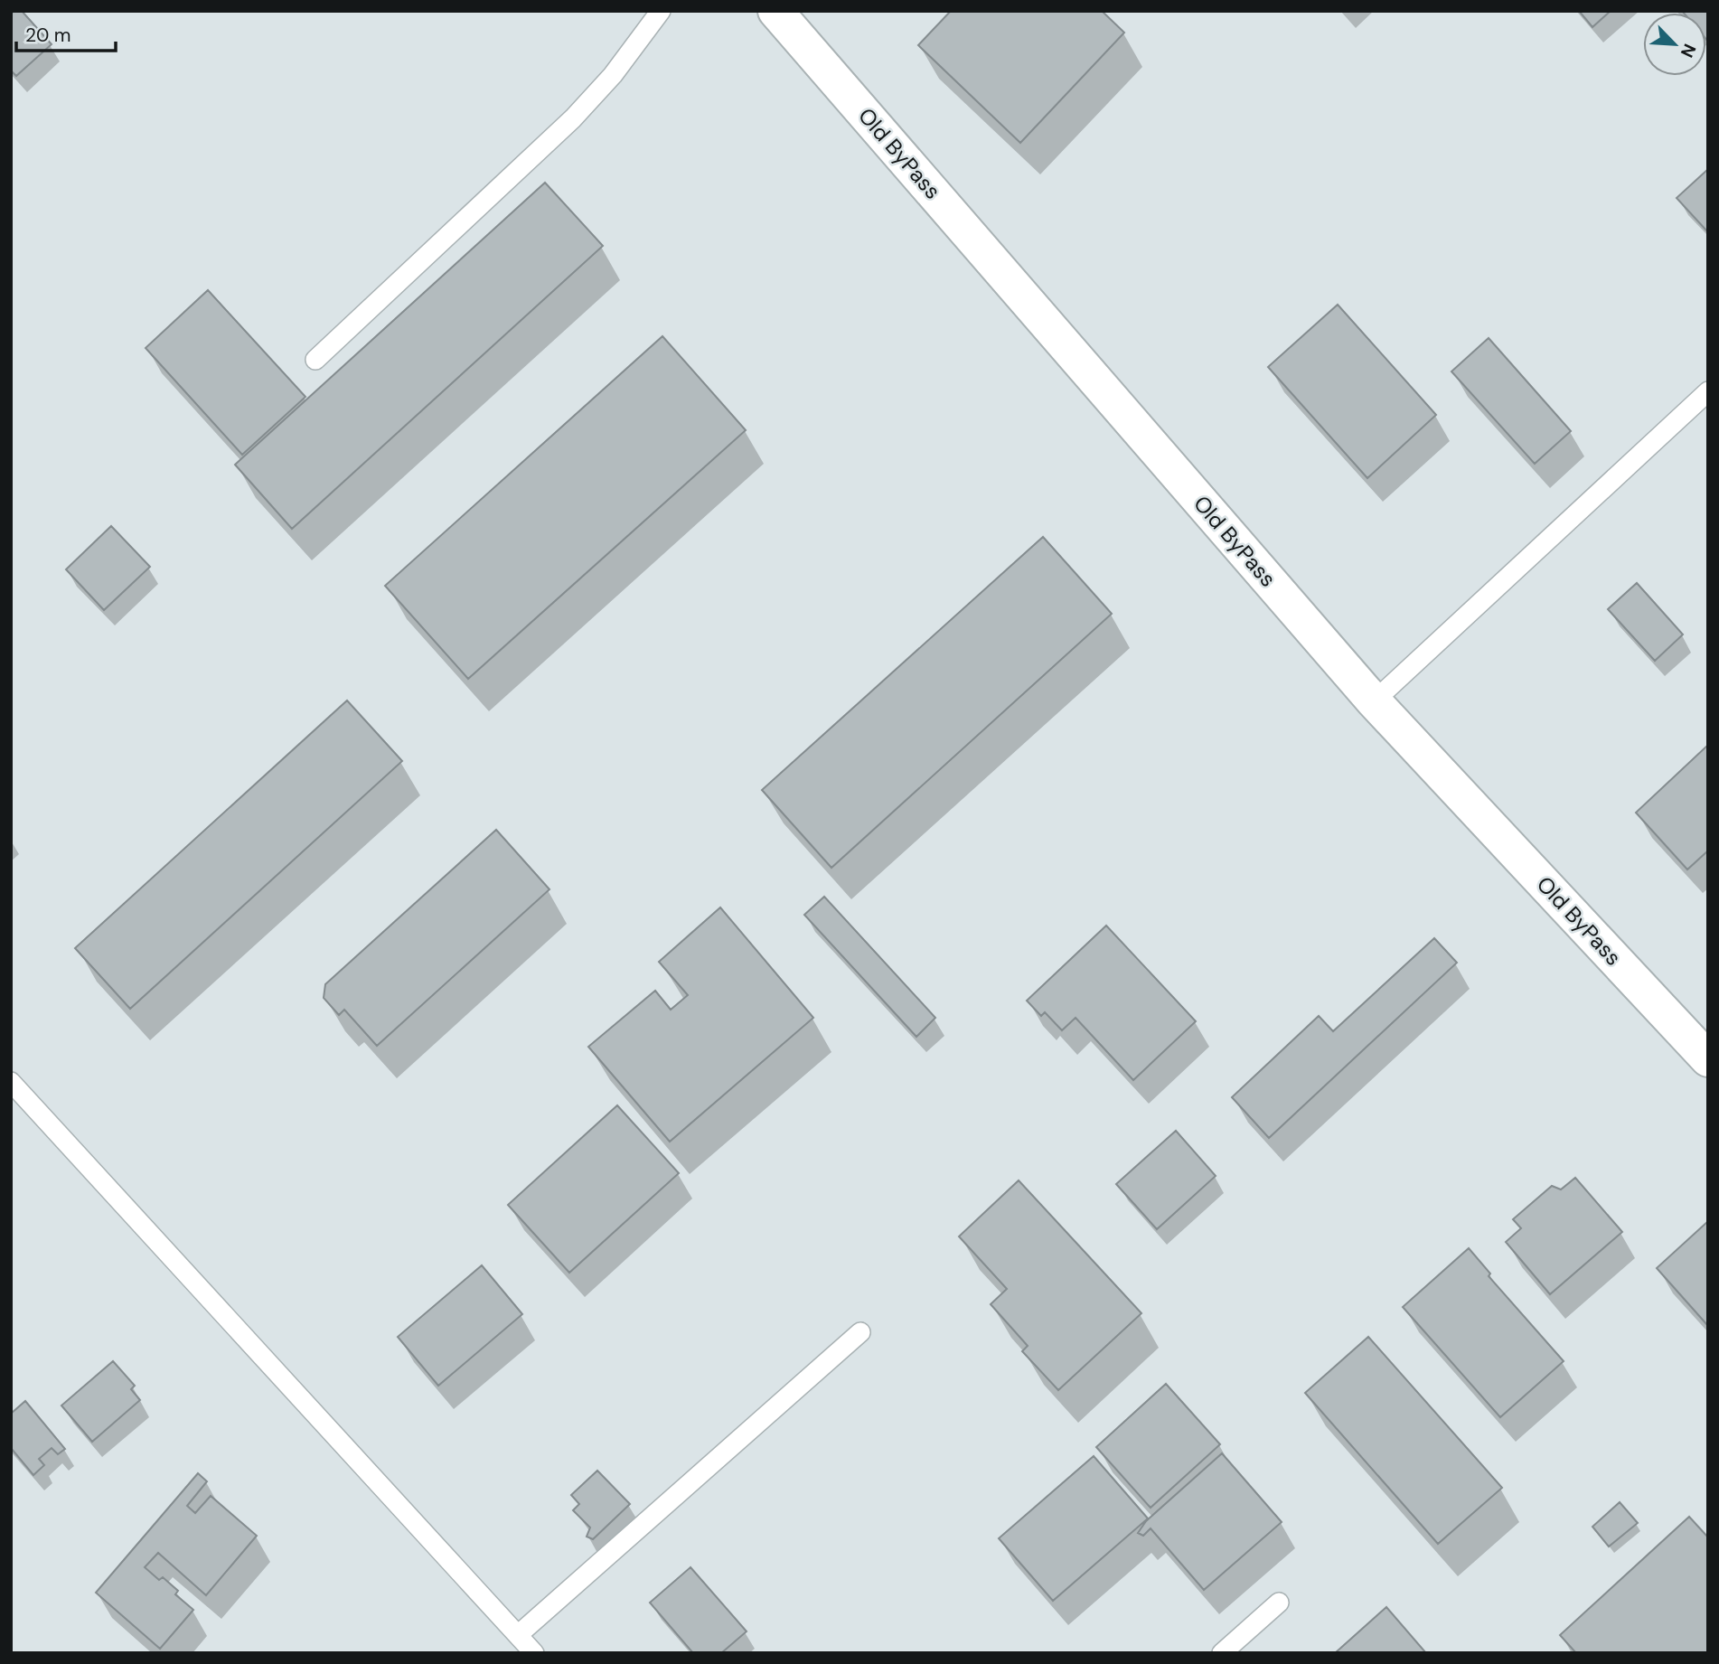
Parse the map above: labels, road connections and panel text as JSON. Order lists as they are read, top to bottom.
{
  "streets": {
    "main road": ["Old ByPass"]
  },
  "scale_bar": "20 m",
  "north": "bottom right"
}
